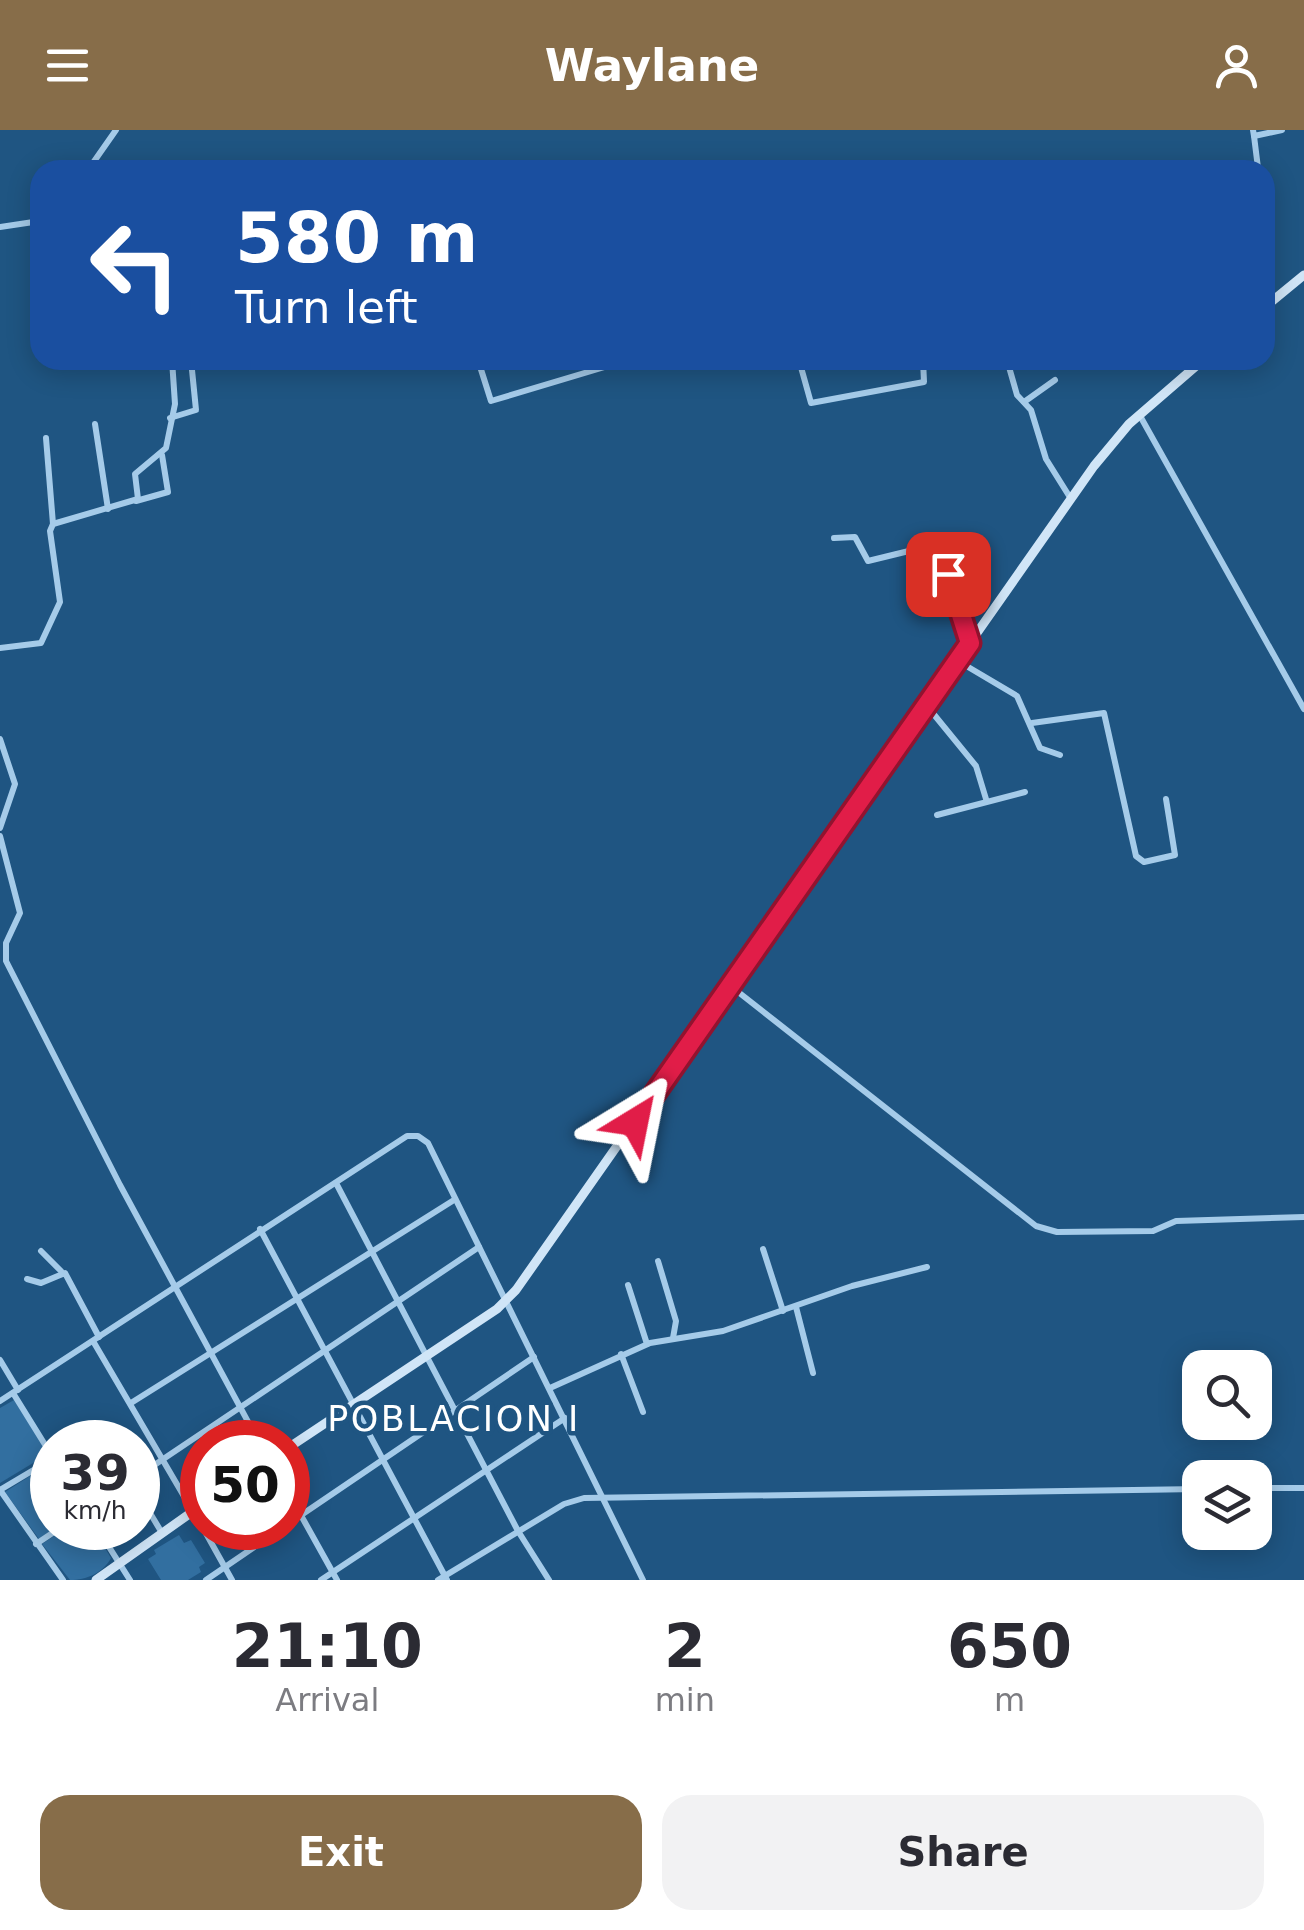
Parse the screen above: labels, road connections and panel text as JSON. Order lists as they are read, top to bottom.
{
  "districts": ["POBLACION I"],
  "page": {
    "header": "Waylane",
    "turn": ["580 m", "Turn left"],
    "speed": "39 km/h",
    "limit": "50",
    "eta": [
      "21:10",
      "Arrival",
      "2",
      "min",
      "650",
      "m"
    ],
    "buttons": ["Exit", "Share"]
  }
}
